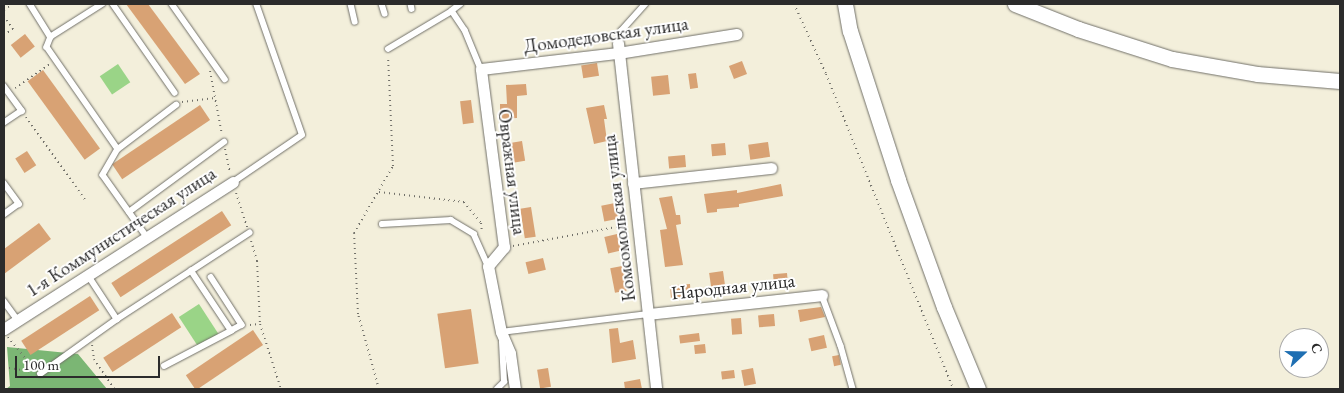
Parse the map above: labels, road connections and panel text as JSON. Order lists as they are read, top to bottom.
{
  "streets": {
    "street": [
      "Домодедовская улица",
      "Овражная улица",
      "Комсомольская улица",
      "1-я Коммунистическая улица",
      "Народная улица"
    ]
  },
  "crossings": [
    ["Домодедовская улица", "Овражная улица"],
    ["Домодедовская улица", "Комсомольская улица"],
    ["Комсомольская улица", "Народная улица"]
  ],
  "scale_bar": "100 m",
  "north": "right"
}
